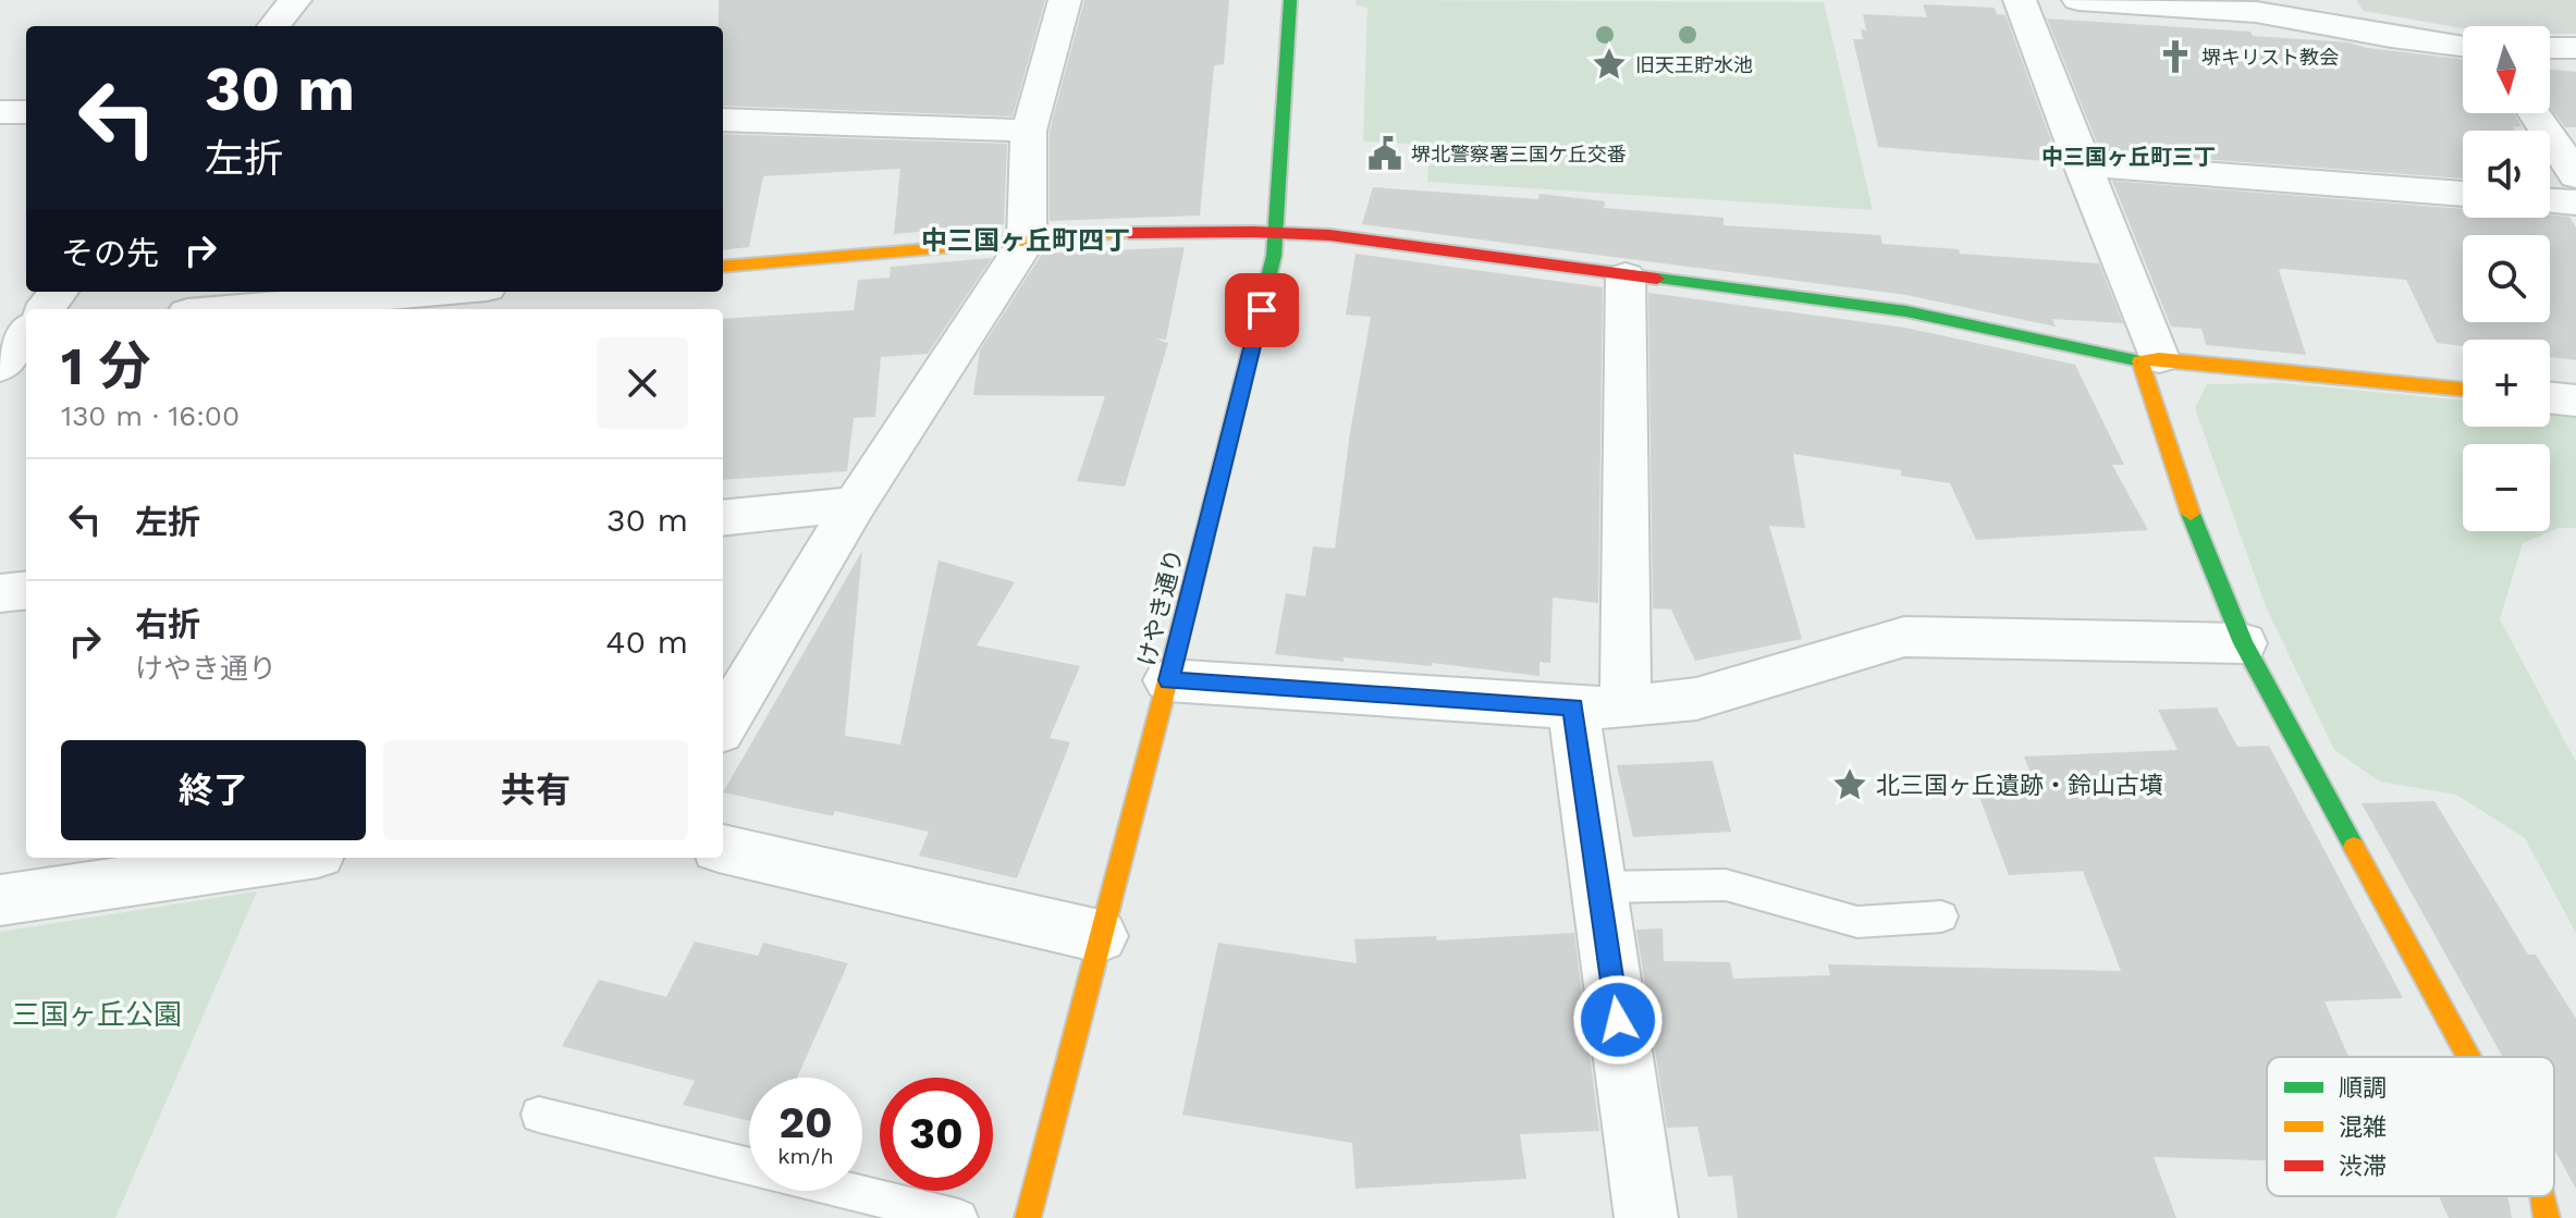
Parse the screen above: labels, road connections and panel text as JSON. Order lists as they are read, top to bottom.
{
  "streets": {
    "street": ["けやき通り"]
  },
  "districts": ["中三国ヶ丘町三丁", "中三国ヶ丘町四丁"],
  "parks": ["三国ヶ丘公園"],
  "places": {
    "church": ["堺キリスト教会"],
    "place": ["旧天王貯水池", "北三国ヶ丘遺跡・鈴山古墳"],
    "public building": ["堺北警察署三国ケ丘交番"]
  },
  "legend": ["順調", "混雑", "渋滞"],
  "north": "bottom",
  "page": {
    "map_buttons": ["+", "−"],
    "turn": ["30 m", "左折"],
    "then": "その先",
    "heading": ["1 分", "130 m · 16:00"],
    "list": [
      {
        "name": "左折",
        "value": "30 m"
      },
      {
        "name": "右折",
        "note": "けやき通り",
        "value": "40 m"
      }
    ],
    "buttons": ["終了", "共有"],
    "speed": "20 km/h",
    "limit": "30"
  }
}
